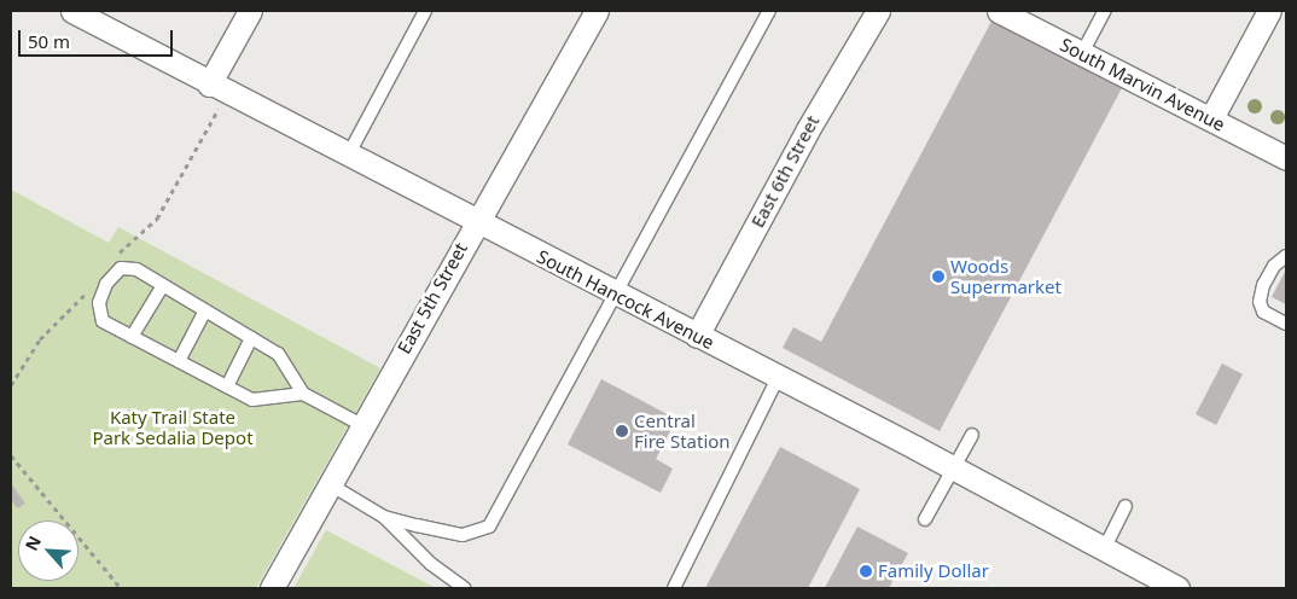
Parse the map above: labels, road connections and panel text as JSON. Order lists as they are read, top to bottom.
{
  "streets": {
    "street": [
      "South Marvin Avenue",
      "East 6th Street",
      "East 5th Street",
      "South Hancock Avenue"
    ]
  },
  "crossings": [
    ["East 6th Street", "South Hancock Avenue"],
    ["East 5th Street", "South Hancock Avenue"]
  ],
  "parks": ["Katy Trail State Park Sedalia Depot"],
  "places": ["Woods Supermarket", "Central Fire Station", "Family Dollar"],
  "scale_bar": "50 m",
  "north": "top left"
}
